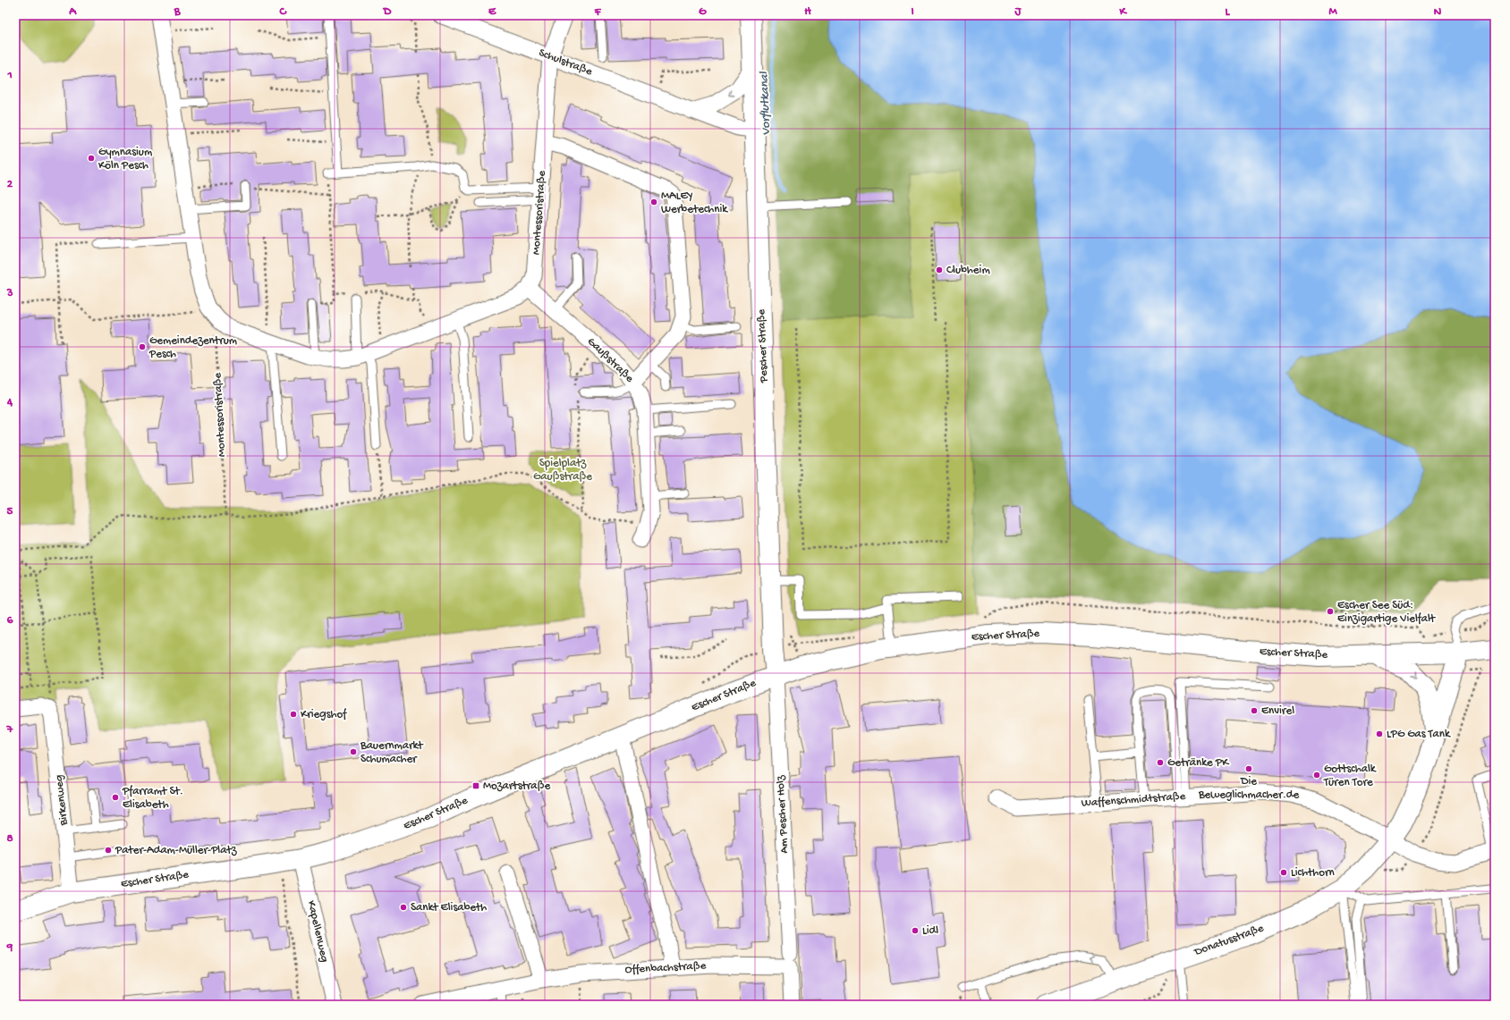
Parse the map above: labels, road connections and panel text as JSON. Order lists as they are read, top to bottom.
{
  "streets": {
    "main road": ["Pescher Straße", "Escher Straße", "Donatusstraße"],
    "street": [
      "Schulstraße",
      "Montessoristraße",
      "Gaußstraße",
      "Birkenweg",
      "Waffenschmidtstraße",
      "Am Pescher Holz",
      "Kapellenweg",
      "Offenbachstraße"
    ]
  },
  "crossings": [
    ["Schulstraße", "Montessoristraße"],
    ["Schulstraße", "Pescher Straße"],
    ["Montessoristraße", "Gaußstraße"],
    ["Pescher Straße", "Escher Straße"],
    ["Pescher Straße", "Am Pescher Holz"],
    ["Escher Straße", "Birkenweg"],
    ["Escher Straße", "Am Pescher Holz"],
    ["Escher Straße", "Kapellenweg"],
    ["Escher Straße", "Donatusstraße"],
    ["Waffenschmidtstraße", "Donatusstraße"],
    ["Am Pescher Holz", "Offenbachstraße"]
  ],
  "water": ["Vorflutkanal"],
  "parks": ["Spielplatz Gaußstraße"],
  "places": {
    "other": [
      "Gymnasium Köln Pesch",
      "MALEY Werbetechnik",
      "Clubheim",
      "Gemeindezentrum Pesch",
      "Escher See Süd: Einzigartige Vielfalt",
      "Envirel",
      "Kriegshof",
      "LPG Gas Tank",
      "Bauernmarkt Schumacher",
      "Getränke PK",
      "Die Beweglichmacher.de",
      "Gottschalk Türen Tore",
      "Pfarramt St. Elisabeth",
      "Pater-Adam-Müller-Platz",
      "Lichthorn",
      "Sankt Elisabeth",
      "Lidl"
    ],
    "transit": ["Mozartstraße"]
  },
  "grid": {
    "columns": [
      "A",
      "B",
      "C",
      "D",
      "E",
      "F",
      "G",
      "H",
      "I",
      "J",
      "K",
      "L",
      "M",
      "N"
    ],
    "rows": [
      "1",
      "2",
      "3",
      "4",
      "5",
      "6",
      "7",
      "8",
      "9"
    ]
  }
}
